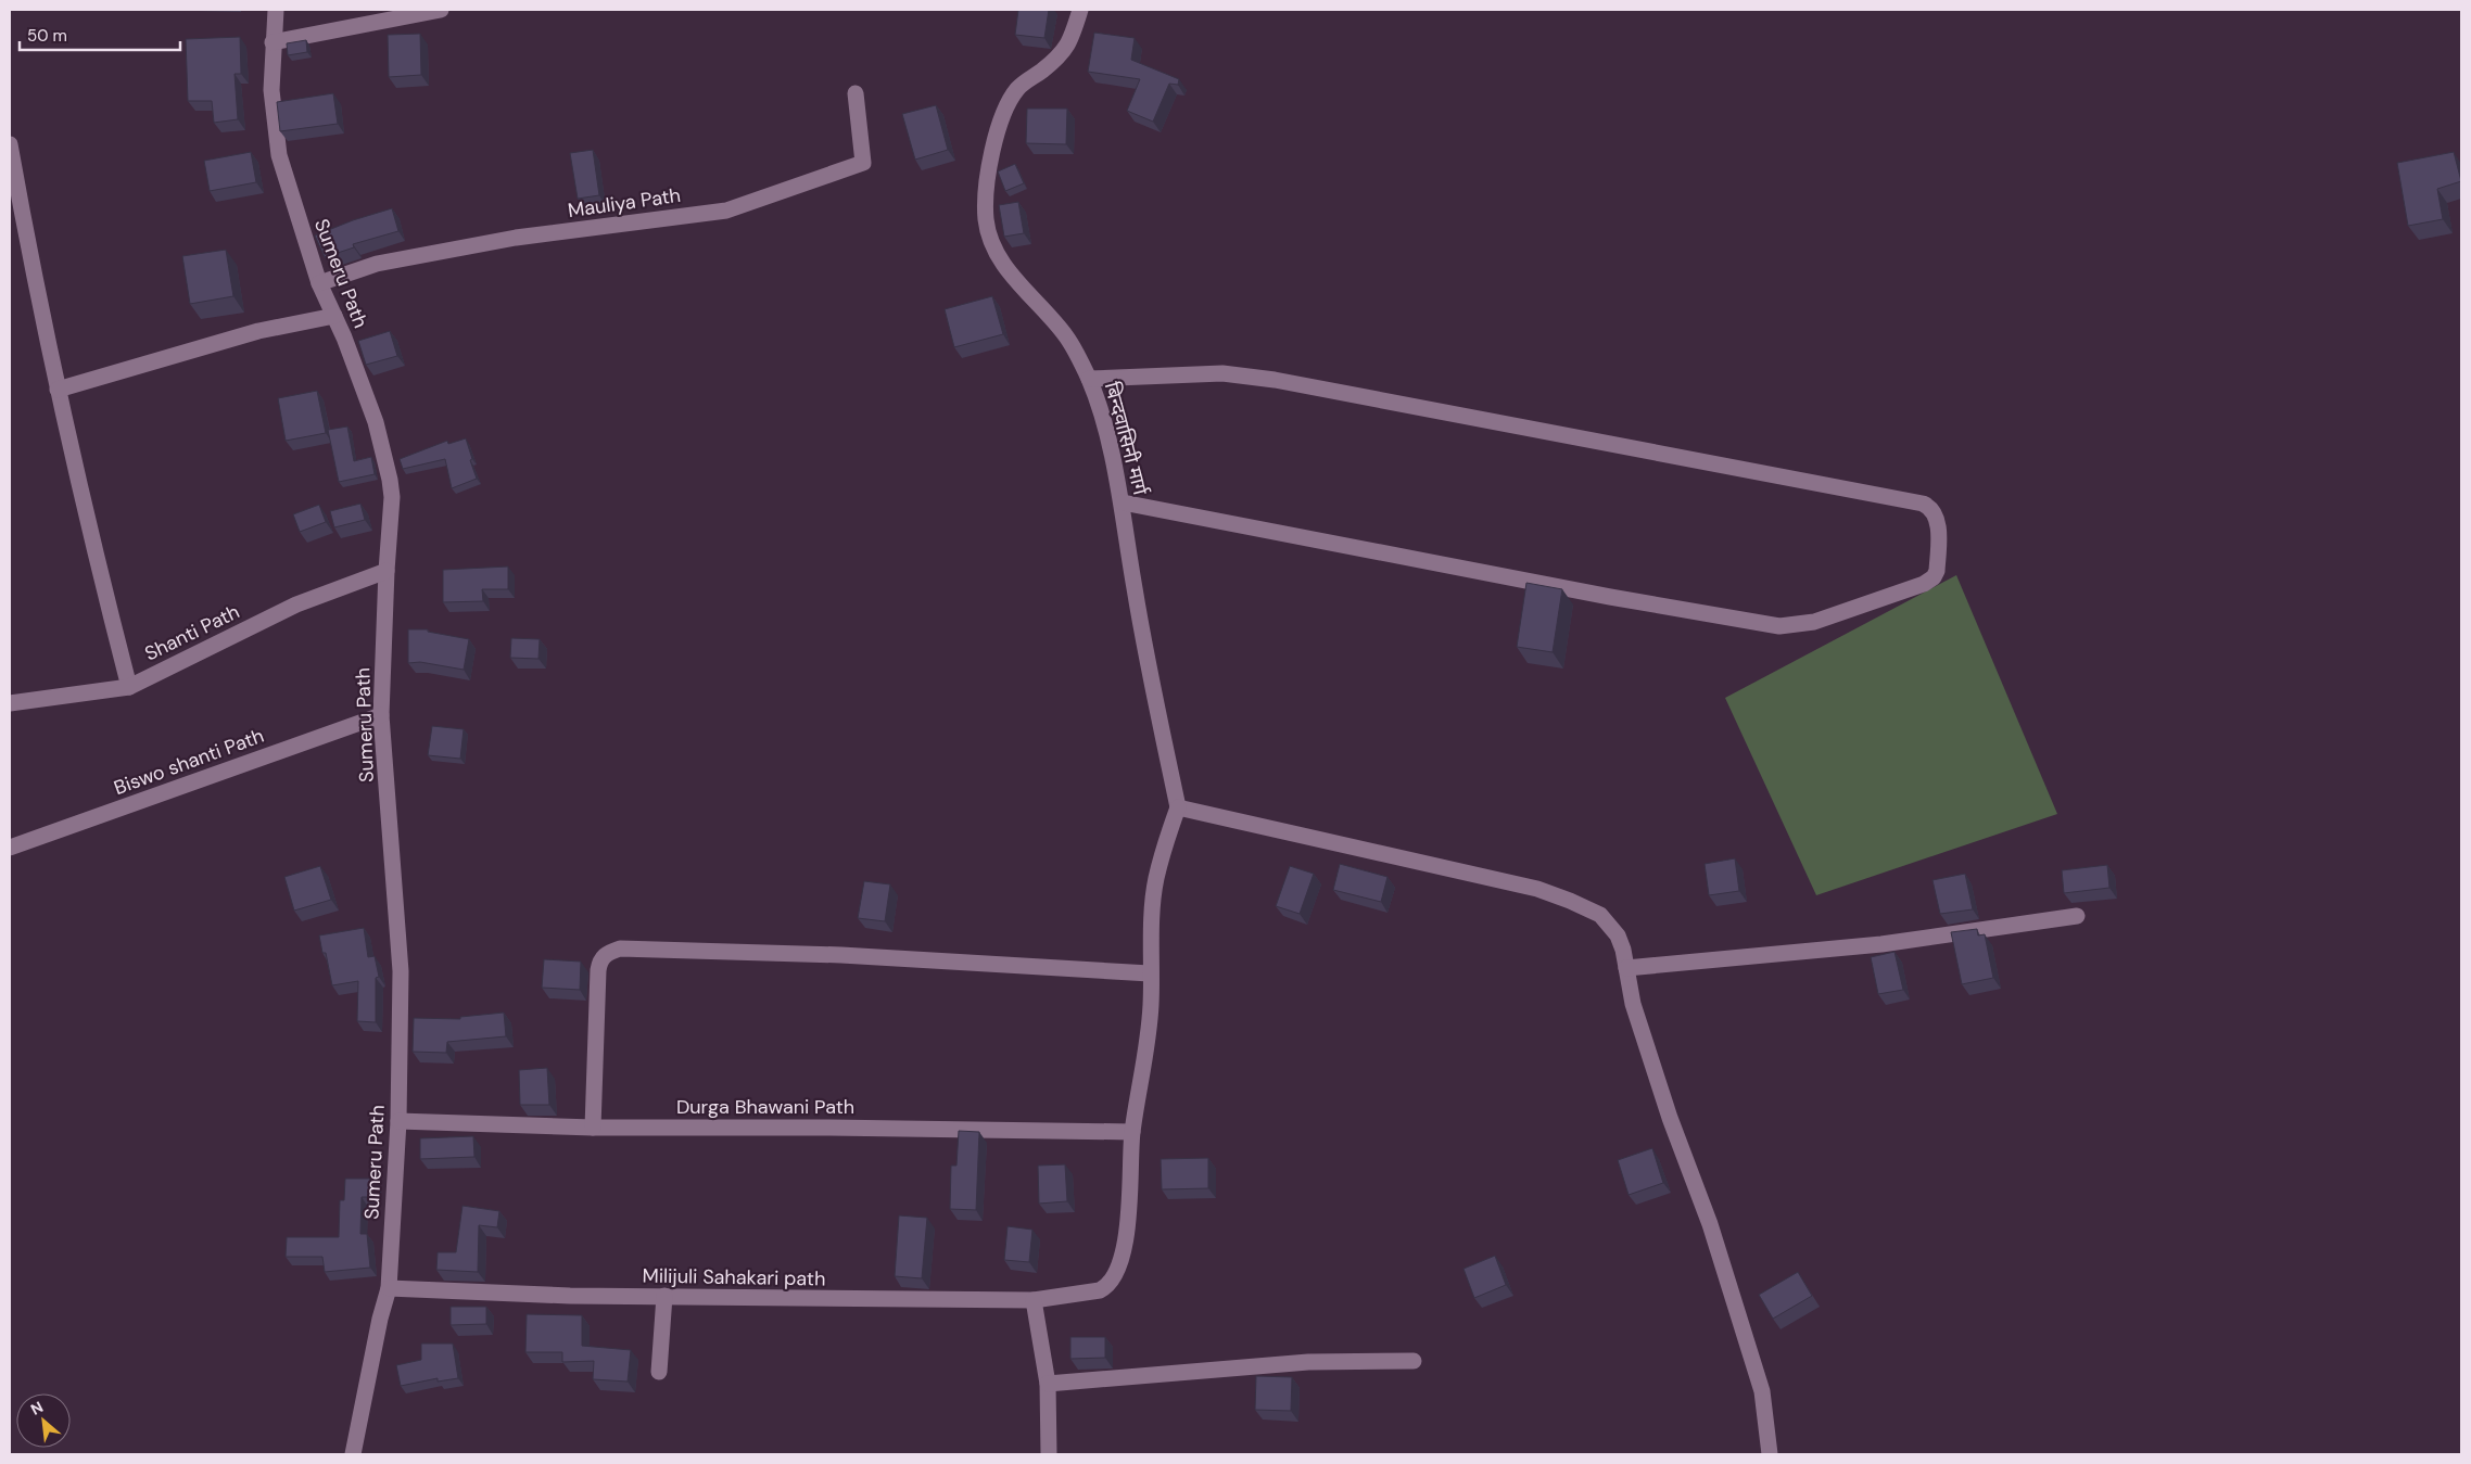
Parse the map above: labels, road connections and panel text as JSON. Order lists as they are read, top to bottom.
{
  "streets": {
    "street": [
      "Mauliya Path",
      "Sumeru Path",
      "बिन्दवासिनी मार्ग",
      "Shanti Path",
      "Biswo shanti Path",
      "Durga Bhawani Path",
      "Milijuli Sahakari path"
    ]
  },
  "crossings": [
    ["Mauliya Path", "Sumeru Path"],
    ["Sumeru Path", "Shanti Path"],
    ["Sumeru Path", "Biswo shanti Path"],
    ["Sumeru Path", "Durga Bhawani Path"],
    ["Sumeru Path", "Milijuli Sahakari path"],
    ["बिन्दवासिनी मार्ग", "Milijuli Sahakari path"],
    ["Durga Bhawani Path", "Milijuli Sahakari path"]
  ],
  "scale_bar": "50 m",
  "north": "top left"
}
